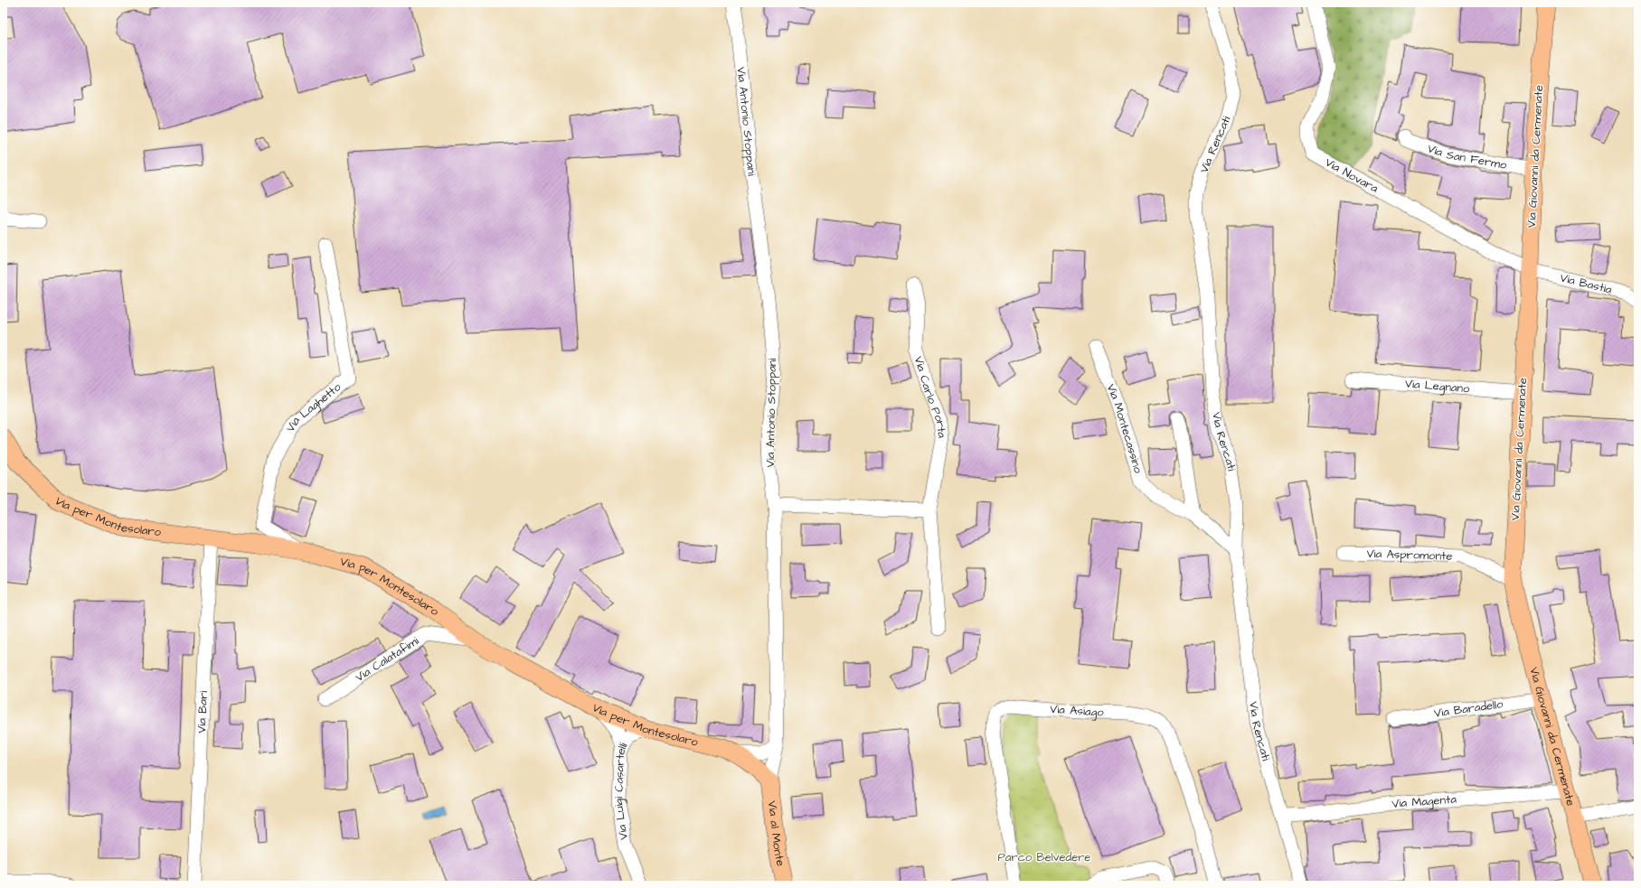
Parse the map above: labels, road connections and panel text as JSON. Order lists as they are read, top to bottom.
{
  "streets": {
    "main road": ["Via Giovanni da Cermenate", "Via per Montesolaro", "Via al Monte"],
    "street": [
      "Via Antonio Stoppani",
      "Via Rencati",
      "Via San Fermo",
      "Via Novara",
      "Via Bastia",
      "Via Legnano",
      "Via Carlo Porta",
      "Via Laghetto",
      "Via Montecassino",
      "Via Aspromonte",
      "Via Calatafimi",
      "Via Baradello",
      "Via Asiago",
      "Via Bari",
      "Via Luigi Casartelli",
      "Via Magenta"
    ]
  },
  "crossings": [
    ["Via Antonio Stoppani", "Via per Montesolaro"],
    ["Via Antonio Stoppani", "Via al Monte"],
    ["Via Rencati", "Via Montecassino"],
    ["Via Rencati", "Via Magenta"],
    ["Via San Fermo", "Via Giovanni da Cermenate"],
    ["Via Giovanni da Cermenate", "Via Novara"],
    ["Via Giovanni da Cermenate", "Via Bastia"],
    ["Via Giovanni da Cermenate", "Via Legnano"],
    ["Via Giovanni da Cermenate", "Via Aspromonte"],
    ["Via Giovanni da Cermenate", "Via Baradello"],
    ["Via Giovanni da Cermenate", "Via Magenta"],
    ["Via Novara", "Via Bastia"],
    ["Via Laghetto", "Via per Montesolaro"],
    ["Via per Montesolaro", "Via Calatafimi"],
    ["Via per Montesolaro", "Via Bari"],
    ["Via per Montesolaro", "Via Luigi Casartelli"],
    ["Via per Montesolaro", "Via al Monte"]
  ],
  "parks": ["Parco Belvedere"]
}
